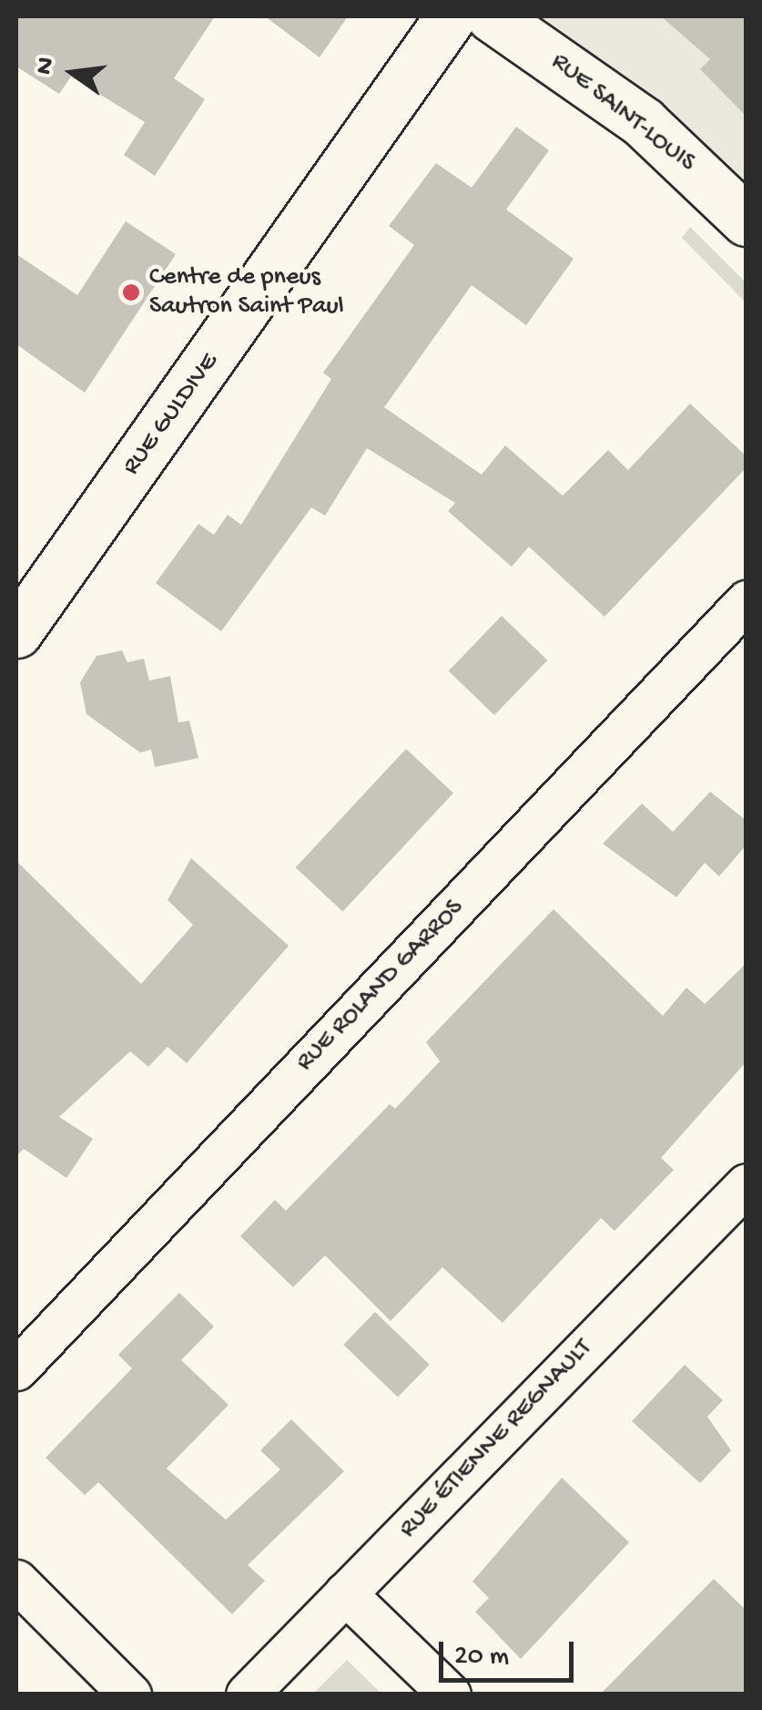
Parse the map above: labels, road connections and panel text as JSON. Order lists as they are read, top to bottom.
{
  "streets": {
    "street": [
      "RUE SAINT-LOUIS",
      "RUE GULDIVE",
      "RUE ROLAND GARROS",
      "RUE ÉTIENNE REGNAULT"
    ]
  },
  "places": ["Centre de pneus Sautron Saint Paul"],
  "scale_bar": "20 m",
  "north": "left"
}
